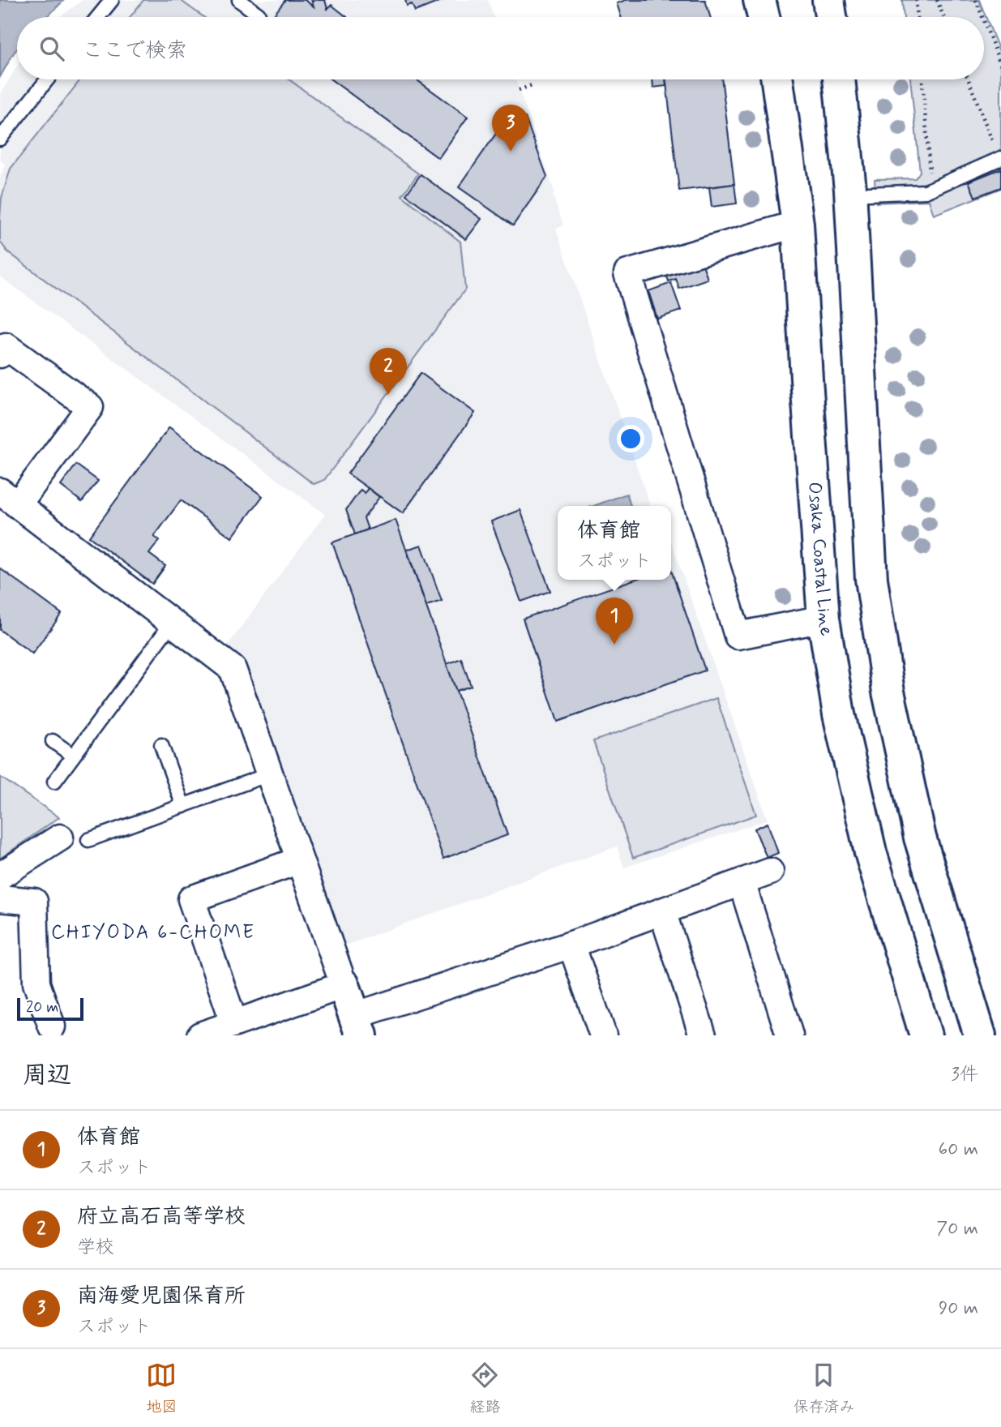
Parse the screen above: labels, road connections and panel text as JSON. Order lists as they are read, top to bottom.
{
  "streets": {
    "main road": ["Osaka Coastal Line"]
  },
  "districts": ["CHIYODA 6-CHOME"],
  "scale_bar": "20 m",
  "page": {
    "search": "ここで検索",
    "pins": ["3", "2", "1"],
    "popup": ["体育館", "スポット"],
    "scale": "20 m",
    "heading": ["周辺", "3件"],
    "list": [
      {
        "mark": "1",
        "name": "体育館",
        "note": "スポット",
        "value": "60 m"
      },
      {
        "mark": "2",
        "name": "府立高石高等学校",
        "note": "学校",
        "value": "70 m"
      },
      {
        "mark": "3",
        "name": "南海愛児園保育所",
        "note": "スポット",
        "value": "90 m"
      }
    ],
    "nav": ["地図", "経路", "保存済み"]
  }
}
